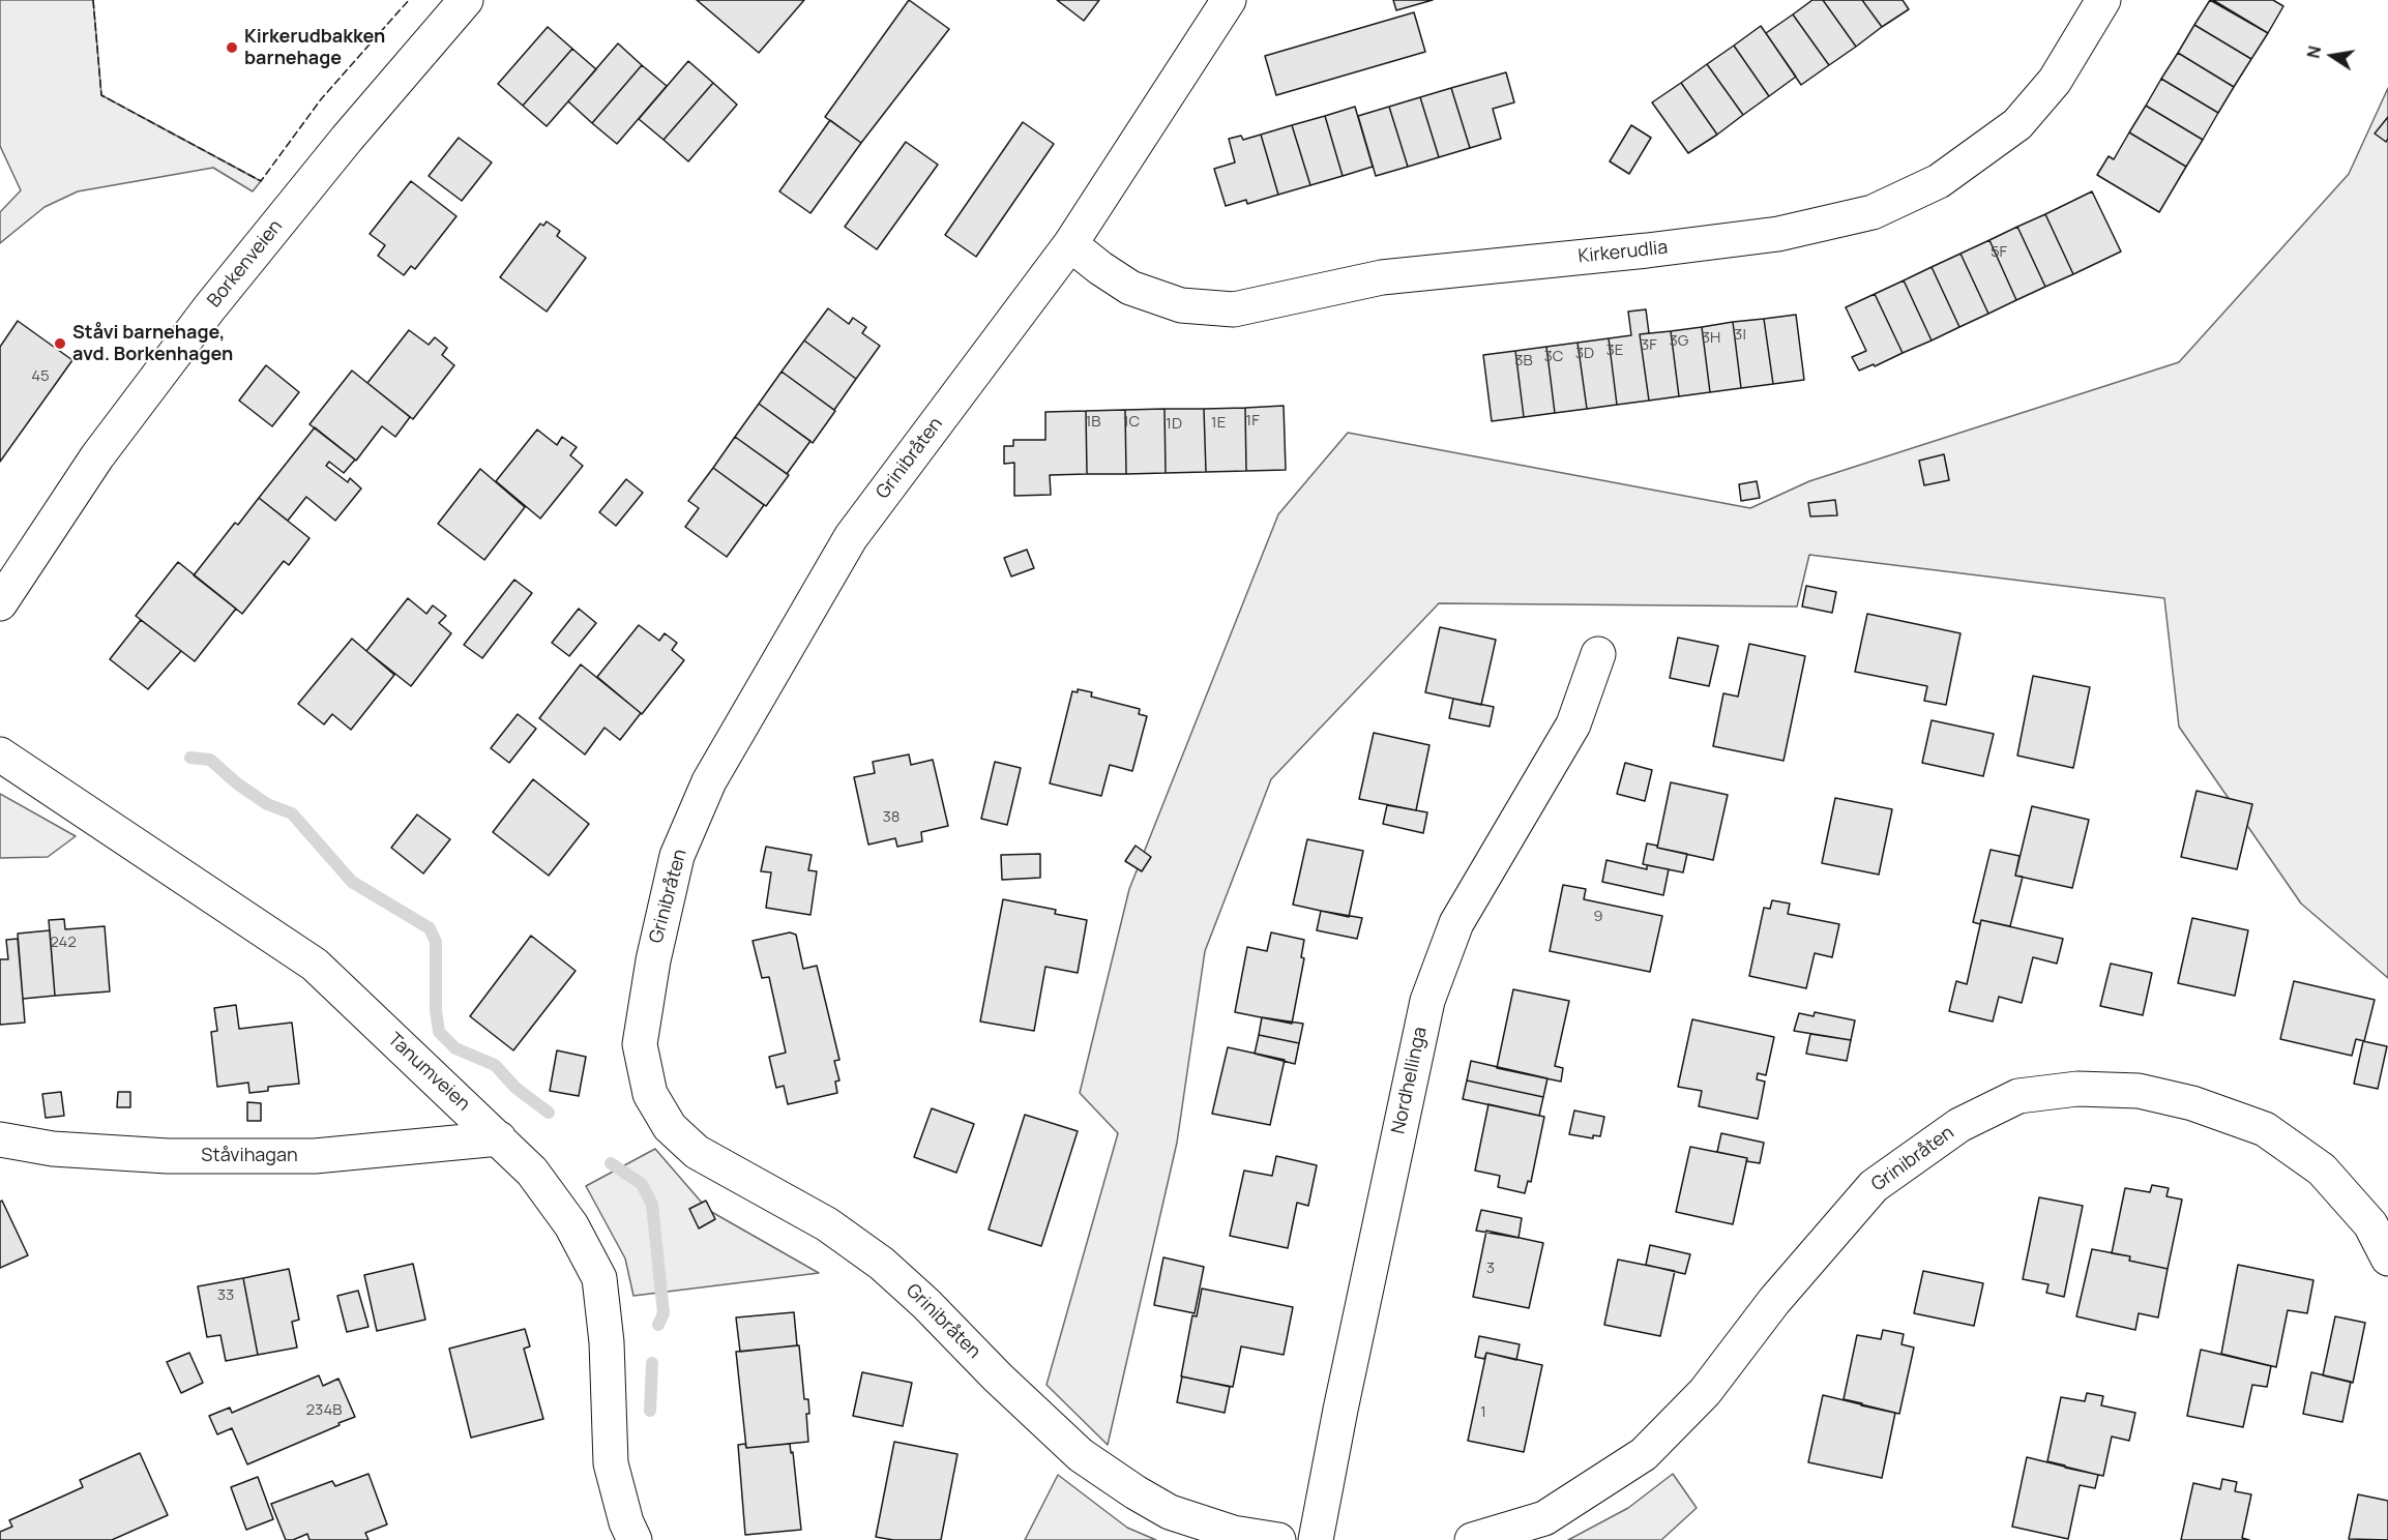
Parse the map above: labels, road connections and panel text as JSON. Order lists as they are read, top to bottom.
{
  "streets": {
    "street": [
      "Kirkerudlia",
      "Borkenveien",
      "Grinibråten",
      "Tanumveien",
      "Nordhellinga",
      "Ståvihagan"
    ]
  },
  "crossings": [
    ["Kirkerudlia", "Grinibråten"],
    ["Tanumveien", "Ståvihagan"]
  ],
  "places": ["Kirkerudbakken barnehage", "Ståvi barnehage, avd. Borkenhagen"],
  "house_numbers": [
    "5F",
    "3I",
    "3H",
    "3G",
    "3F",
    "3E",
    "3D",
    "3C",
    "3B",
    "45",
    "1F",
    "1B",
    "1C",
    "1E",
    "1D",
    "38",
    "9",
    "242",
    "3",
    "33",
    "234B",
    "1"
  ],
  "north": "left"
}
